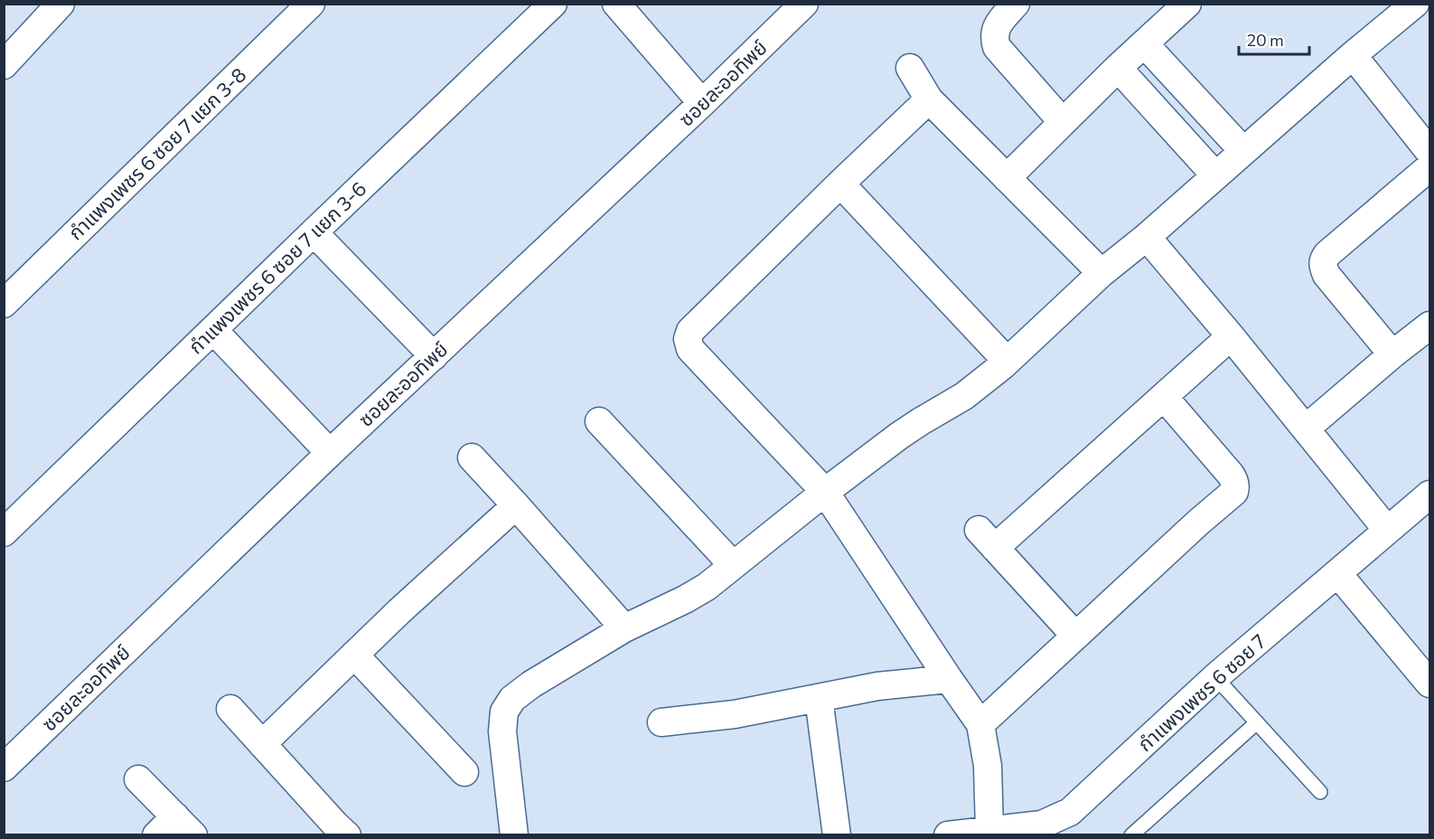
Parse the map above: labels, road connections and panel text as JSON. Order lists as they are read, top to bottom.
{
  "streets": {
    "street": [
      "ซอยละออทิพย์",
      "กำแพงเพชร 6 ซอย 7 แยก 3-8",
      "กำแพงเพชร 6 ซอย 7 แยก 3-6",
      "กำแพงเพชร 6 ซอย 7"
    ]
  },
  "scale_bar": "20 m"
}
